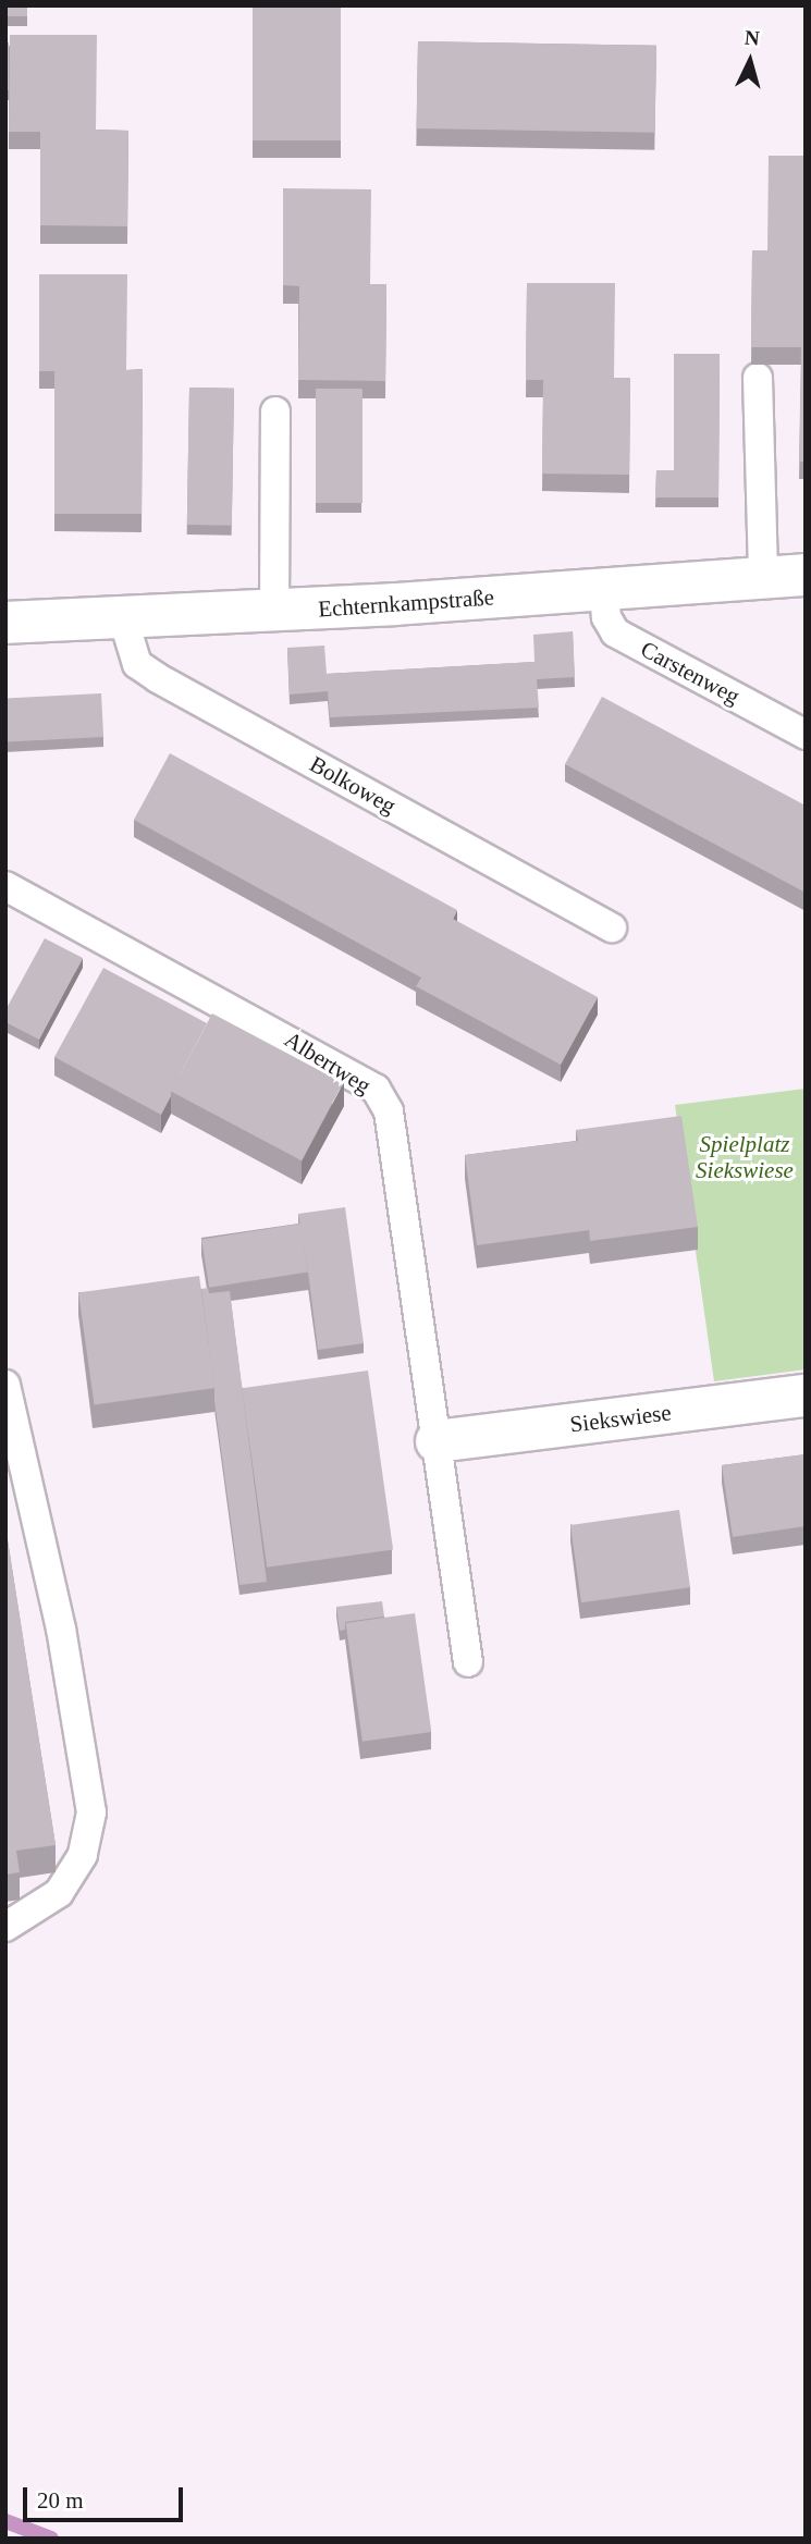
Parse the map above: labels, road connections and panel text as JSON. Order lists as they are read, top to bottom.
{
  "streets": {
    "street": ["Echternkampstraße", "Siekswiese"],
    "lane": ["Carstenweg", "Bolkoweg", "Albertweg"]
  },
  "crossings": [
    ["Echternkampstraße", "Carstenweg"],
    ["Echternkampstraße", "Bolkoweg"],
    ["Albertweg", "Siekswiese"]
  ],
  "parks": ["Spielplatz Siekswiese"],
  "scale_bar": "20 m",
  "north": "top"
}
